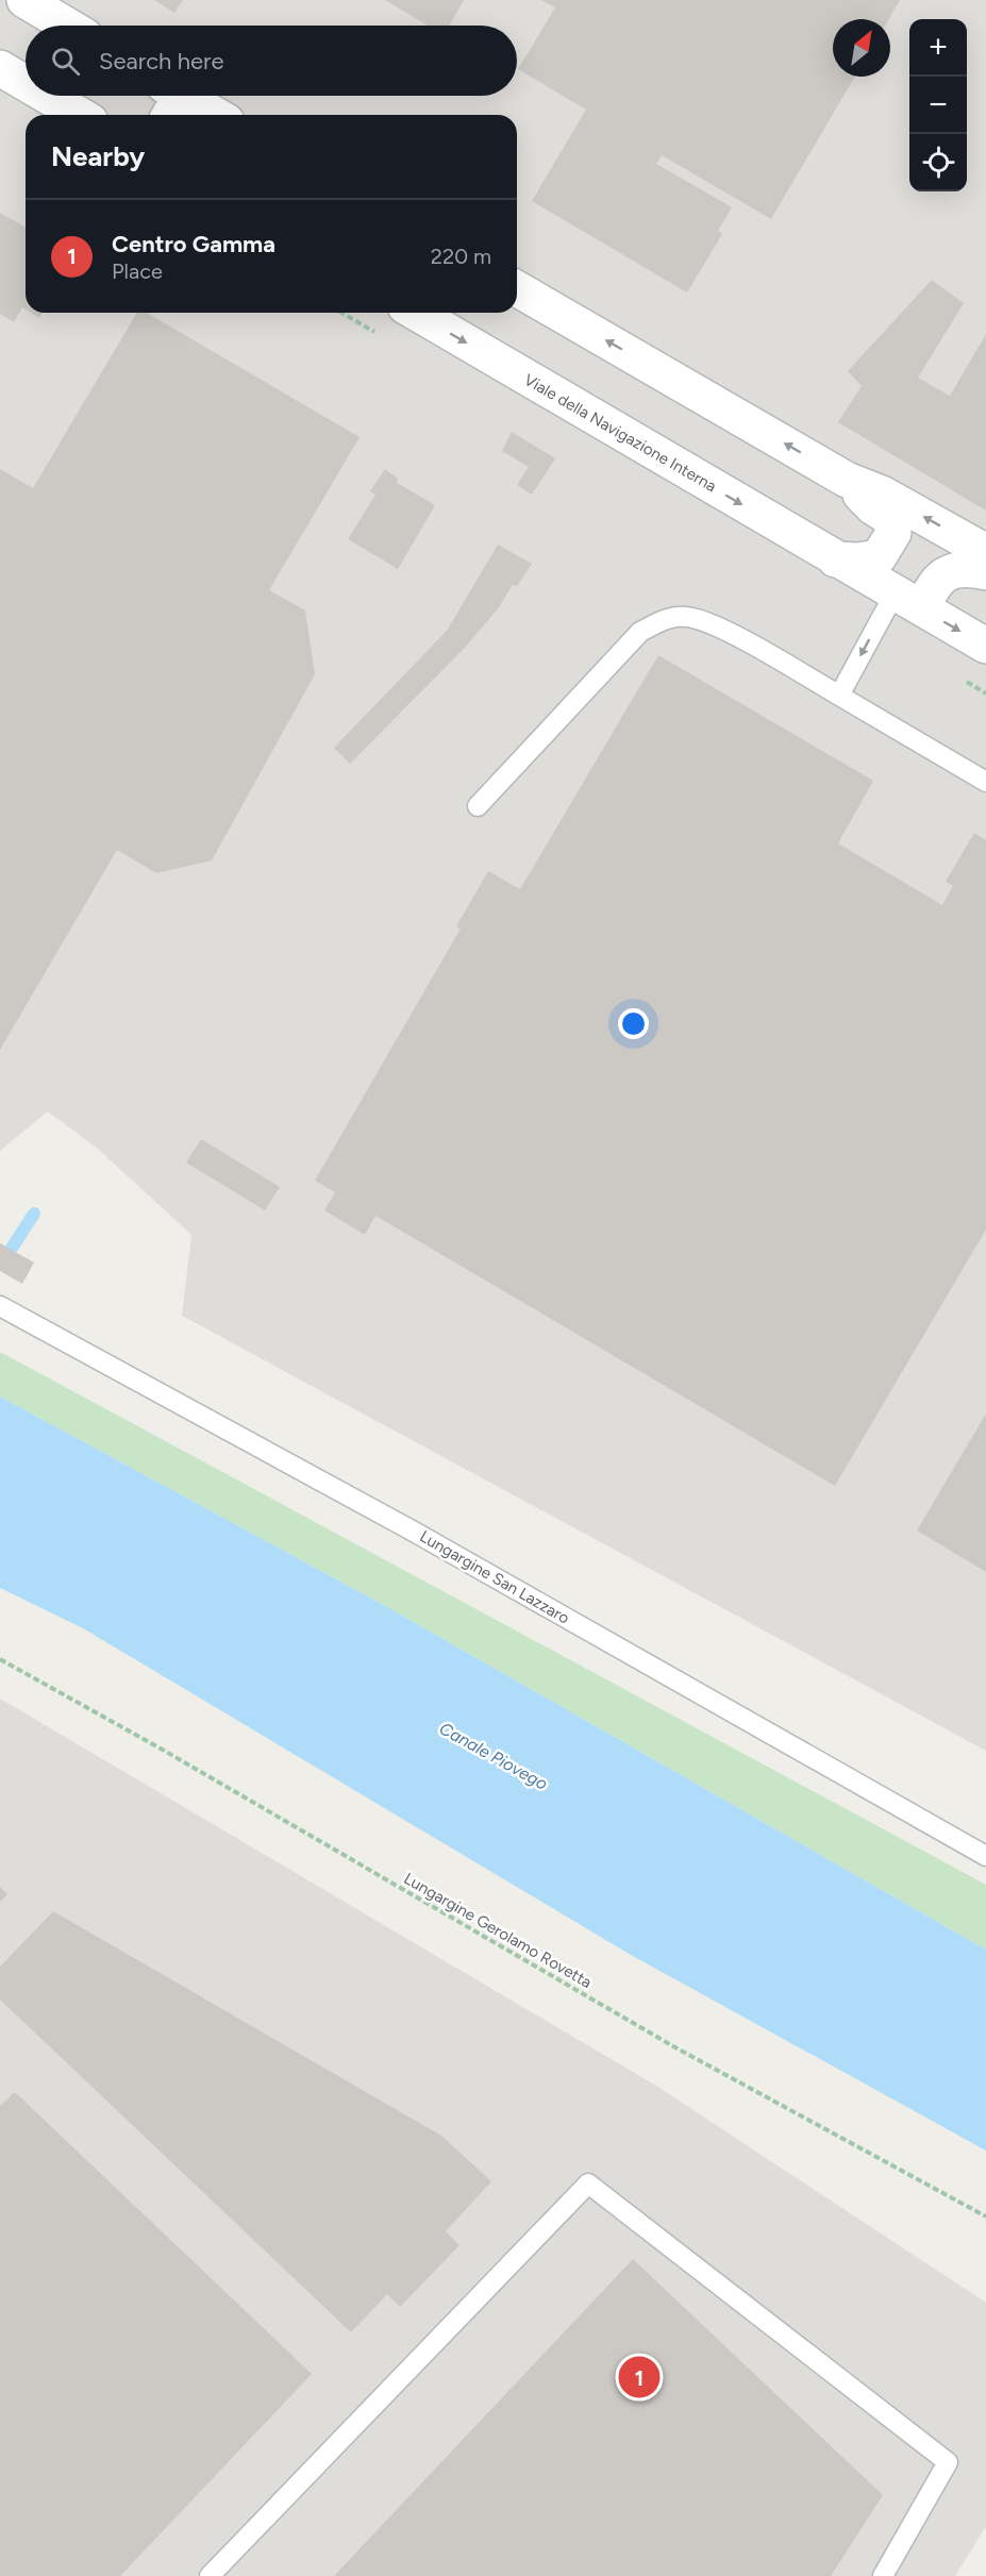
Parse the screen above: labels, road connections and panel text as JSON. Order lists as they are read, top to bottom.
{
  "streets": {
    "street": ["Viale della Navigazione Interna"],
    "lane": ["Lungargine San Lazzaro"],
    "path": ["Lungargine Gerolamo Rovetta"]
  },
  "water": ["Canale Piovego"],
  "north": "top right",
  "page": {
    "map_buttons": ["+", "−"],
    "search": "Search here",
    "heading": "Nearby",
    "list": [
      {
        "mark": "1",
        "name": "Centro Gamma",
        "note": "Place",
        "value": "220 m"
      }
    ],
    "pins": "1"
  }
}
